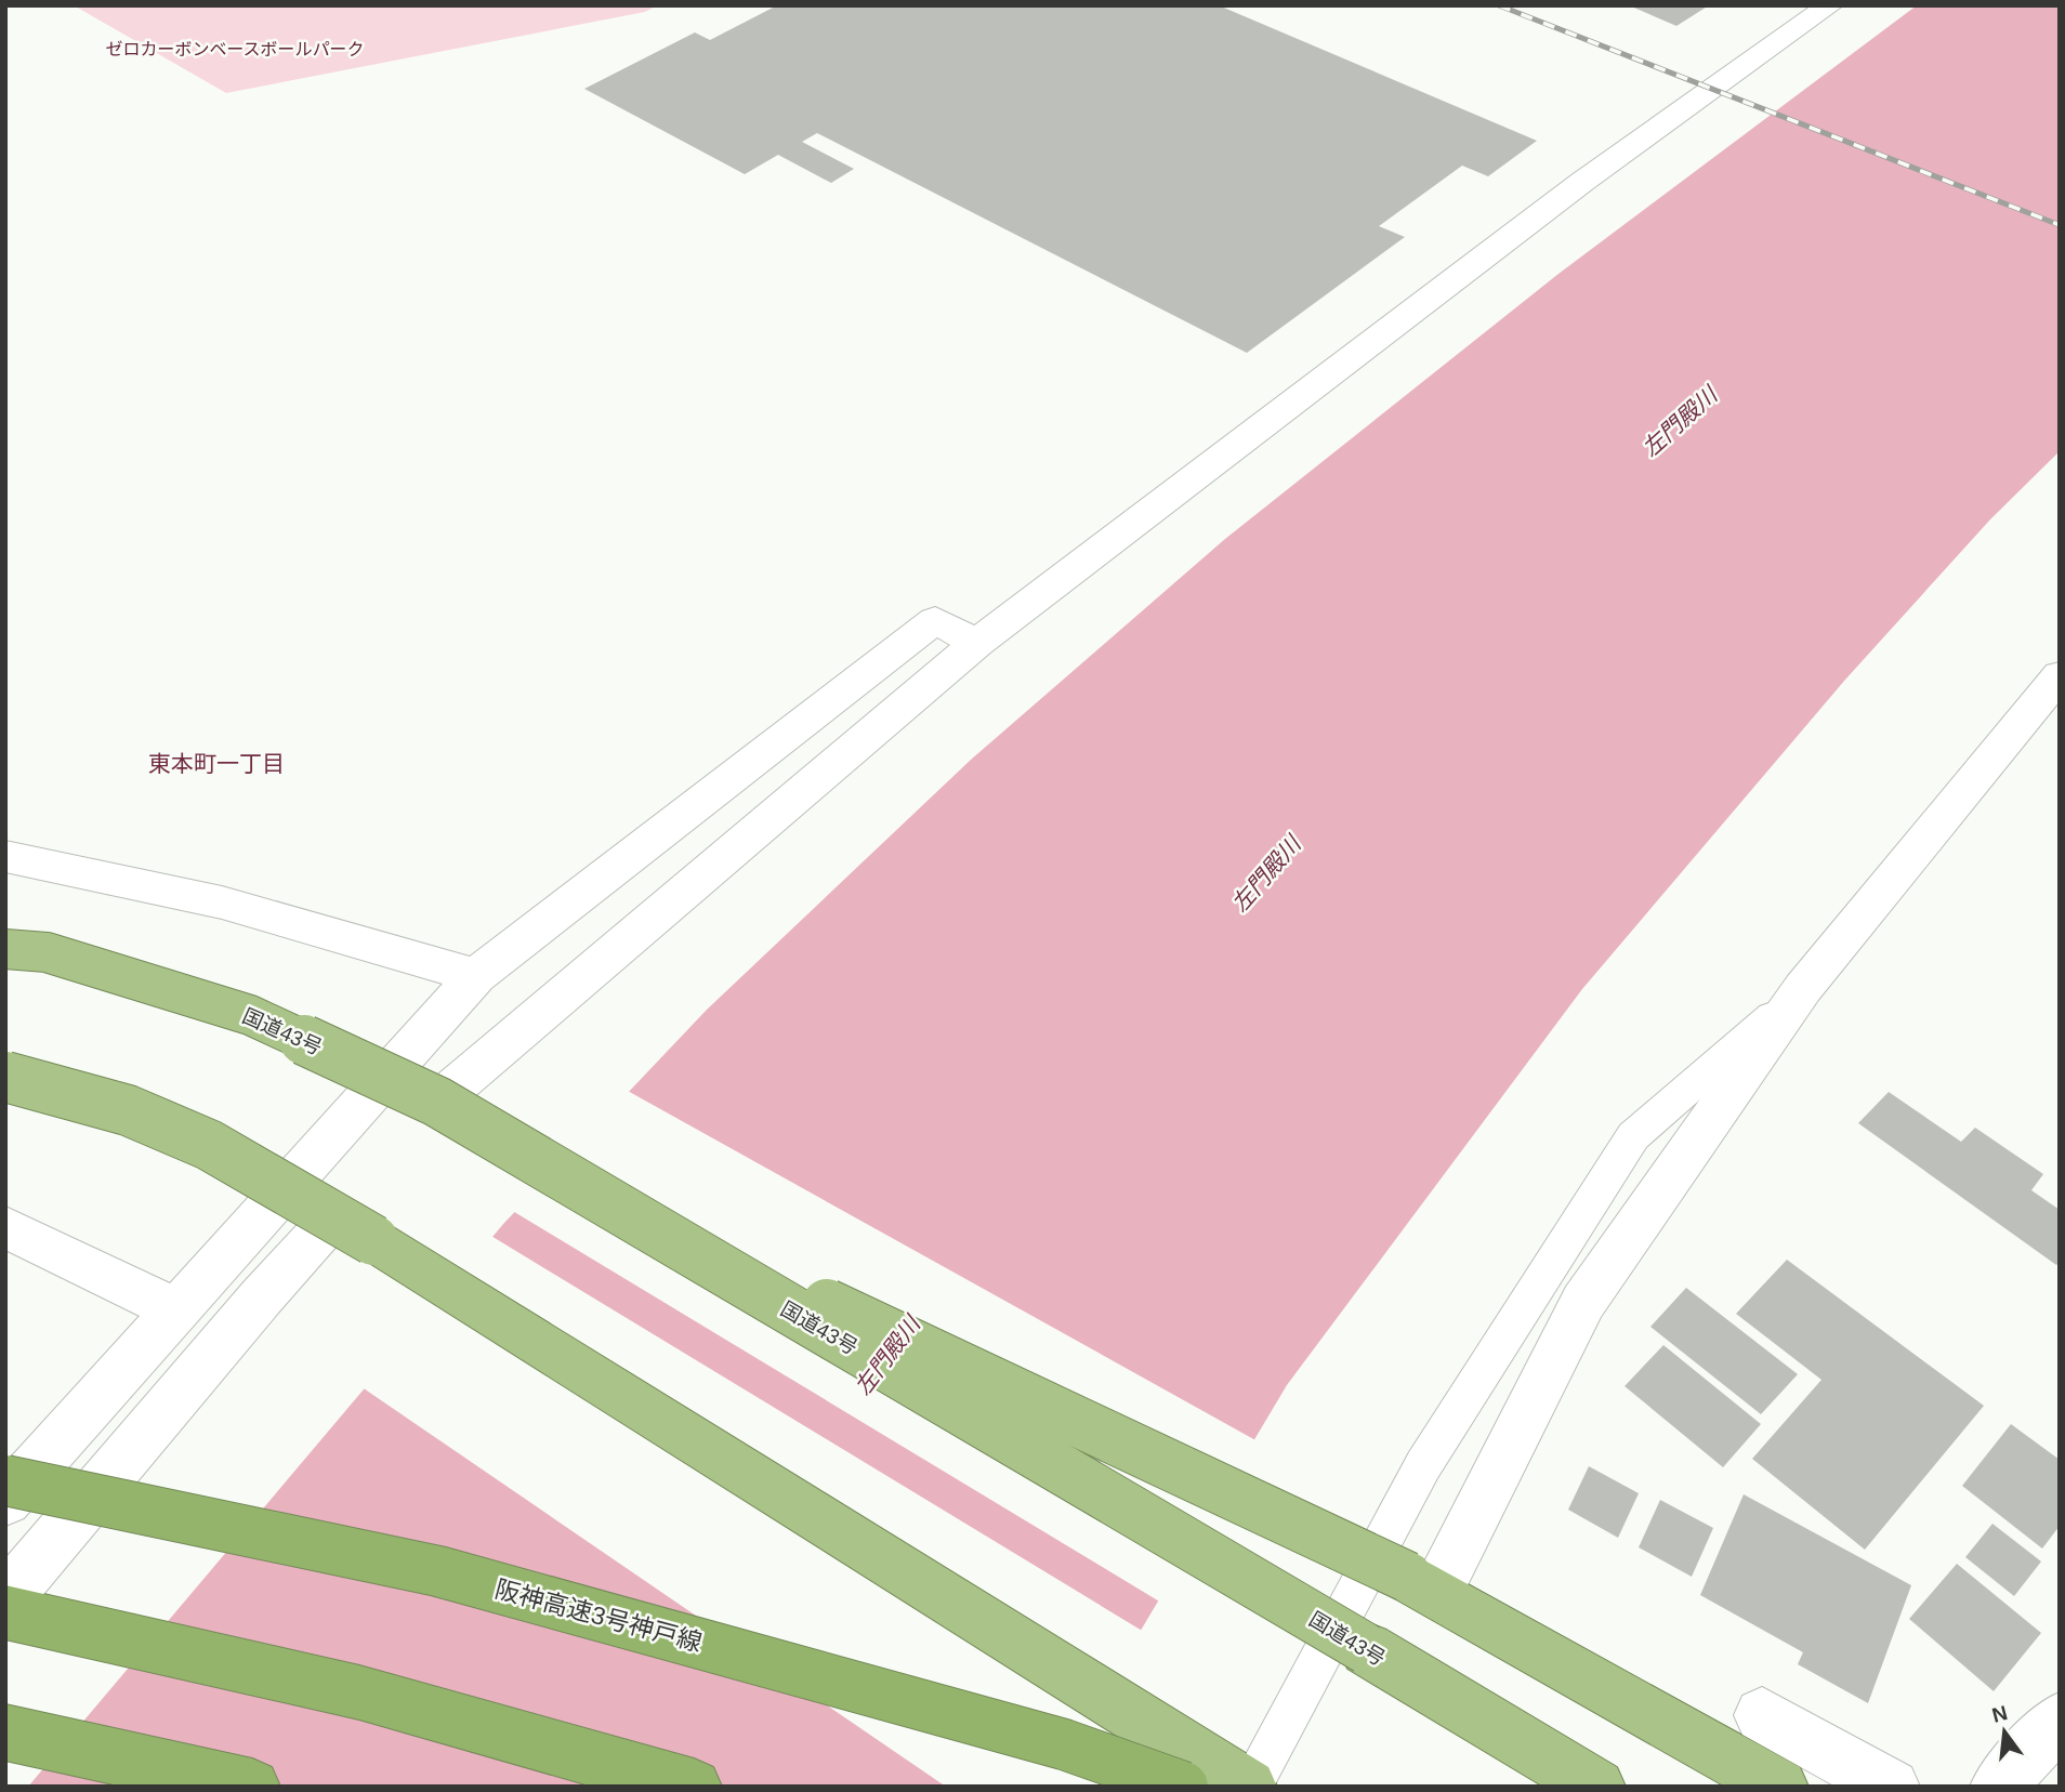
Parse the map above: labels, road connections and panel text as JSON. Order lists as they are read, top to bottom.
{
  "streets": {
    "highway": ["国道43号", "阪神高速3号神戸線"]
  },
  "districts": ["東本町一丁目"],
  "water": ["左門殿川"],
  "parks": ["ゼロカーボンベースボールパーク"],
  "north": "top"
}
